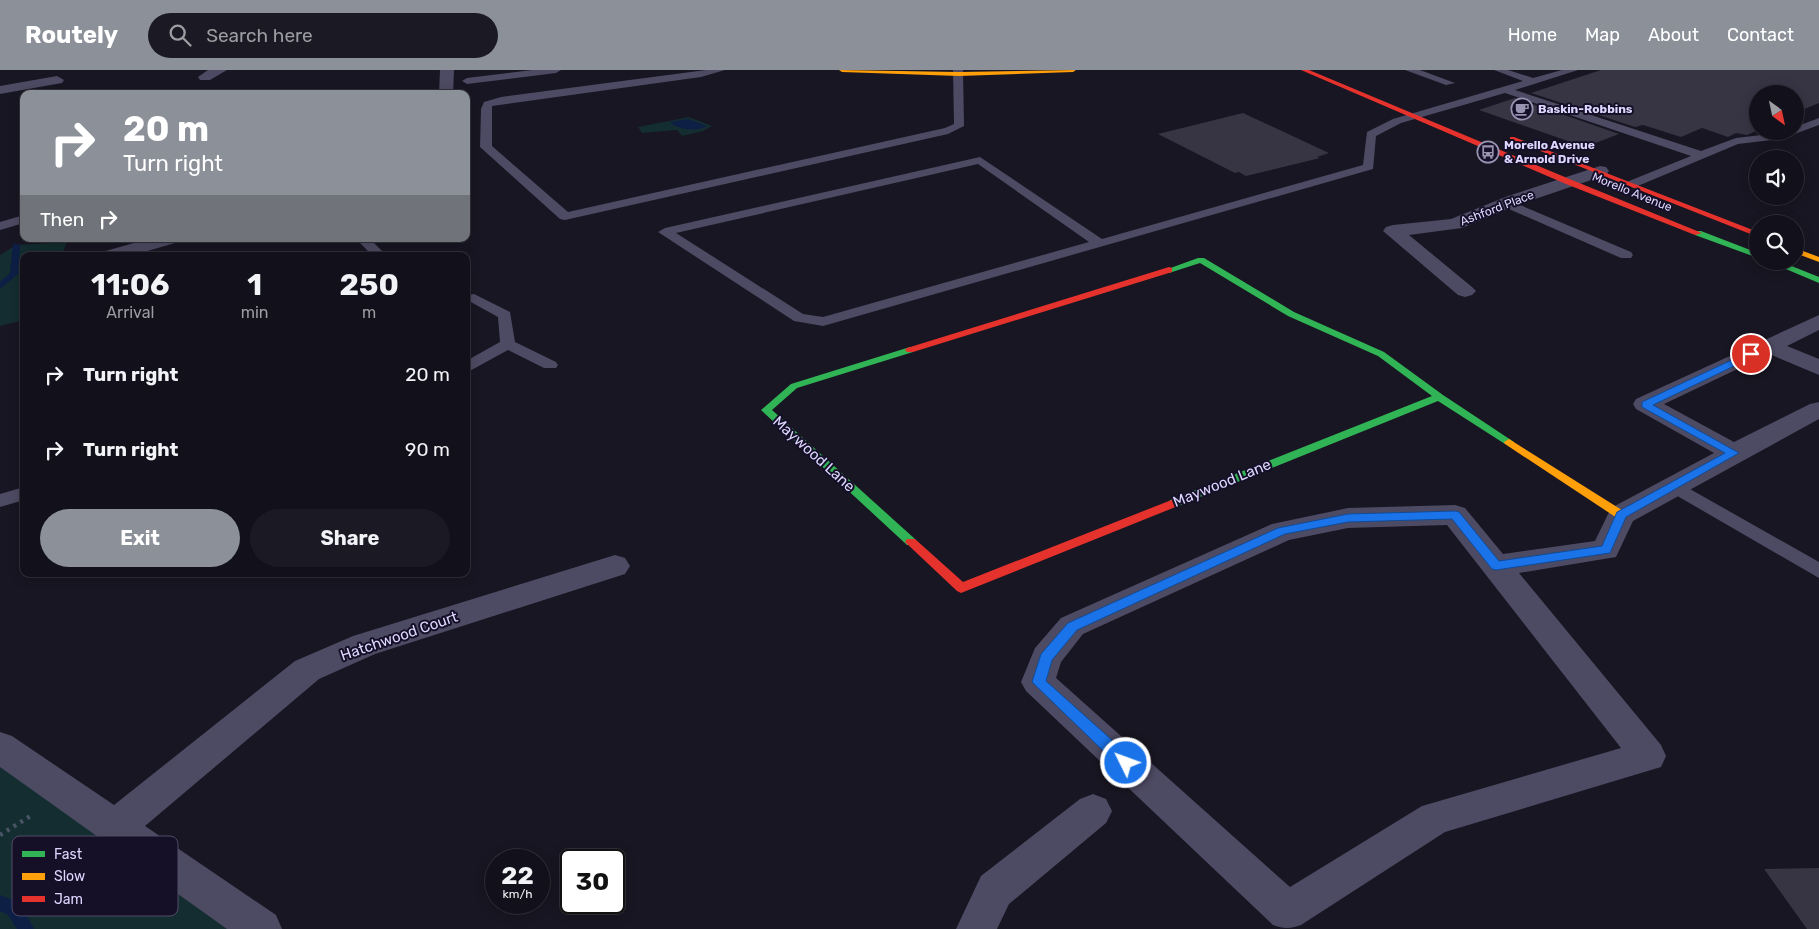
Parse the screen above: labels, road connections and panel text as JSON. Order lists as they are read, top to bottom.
{
  "streets": {
    "street": [
      "Morello Avenue",
      "Ashford Place",
      "Maywood Lane",
      "Hatchwood Court"
    ]
  },
  "crossings": [
    ["Morello Avenue", "Ashford Place"]
  ],
  "places": {
    "cafe": ["Baskin-Robbins"],
    "bus stop": ["Morello Avenue & Arnold Drive"]
  },
  "legend": ["Fast", "Slow", "Jam"],
  "north": "bottom right",
  "page": {
    "header": "Routely",
    "search": "Search here",
    "nav": [
      "Home",
      "Map",
      "About",
      "Contact"
    ],
    "turn": ["20 m", "Turn right"],
    "then": "Then",
    "eta": [
      "11:06",
      "Arrival",
      "1",
      "min",
      "250",
      "m"
    ],
    "list": [
      {
        "name": "Turn right",
        "value": "20 m"
      },
      {
        "name": "Turn right",
        "value": "90 m"
      }
    ],
    "buttons": ["Exit", "Share"],
    "speed": "22 km/h",
    "limit": "30"
  }
}
